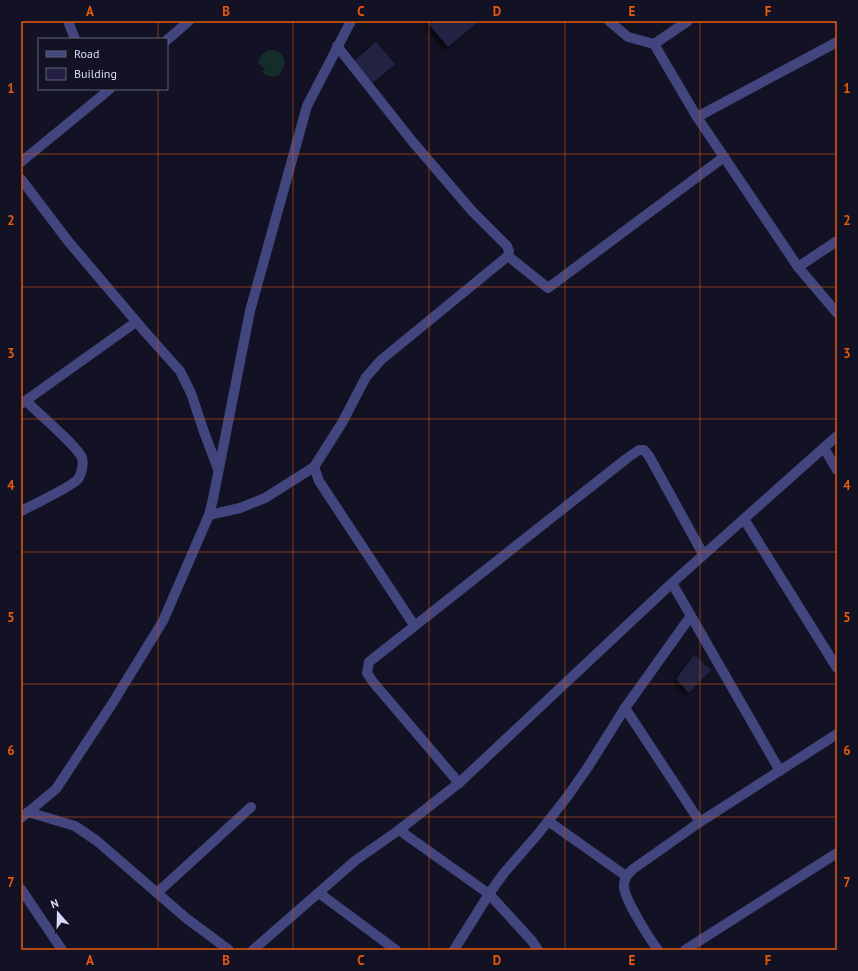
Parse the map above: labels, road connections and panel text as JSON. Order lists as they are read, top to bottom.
{
  "legend": ["Road", "Building"],
  "north": "top",
  "grid": {
    "columns": [
      "A",
      "B",
      "C",
      "D",
      "E",
      "F"
    ],
    "rows": [
      "1",
      "2",
      "3",
      "4",
      "5",
      "6",
      "7"
    ]
  }
}
